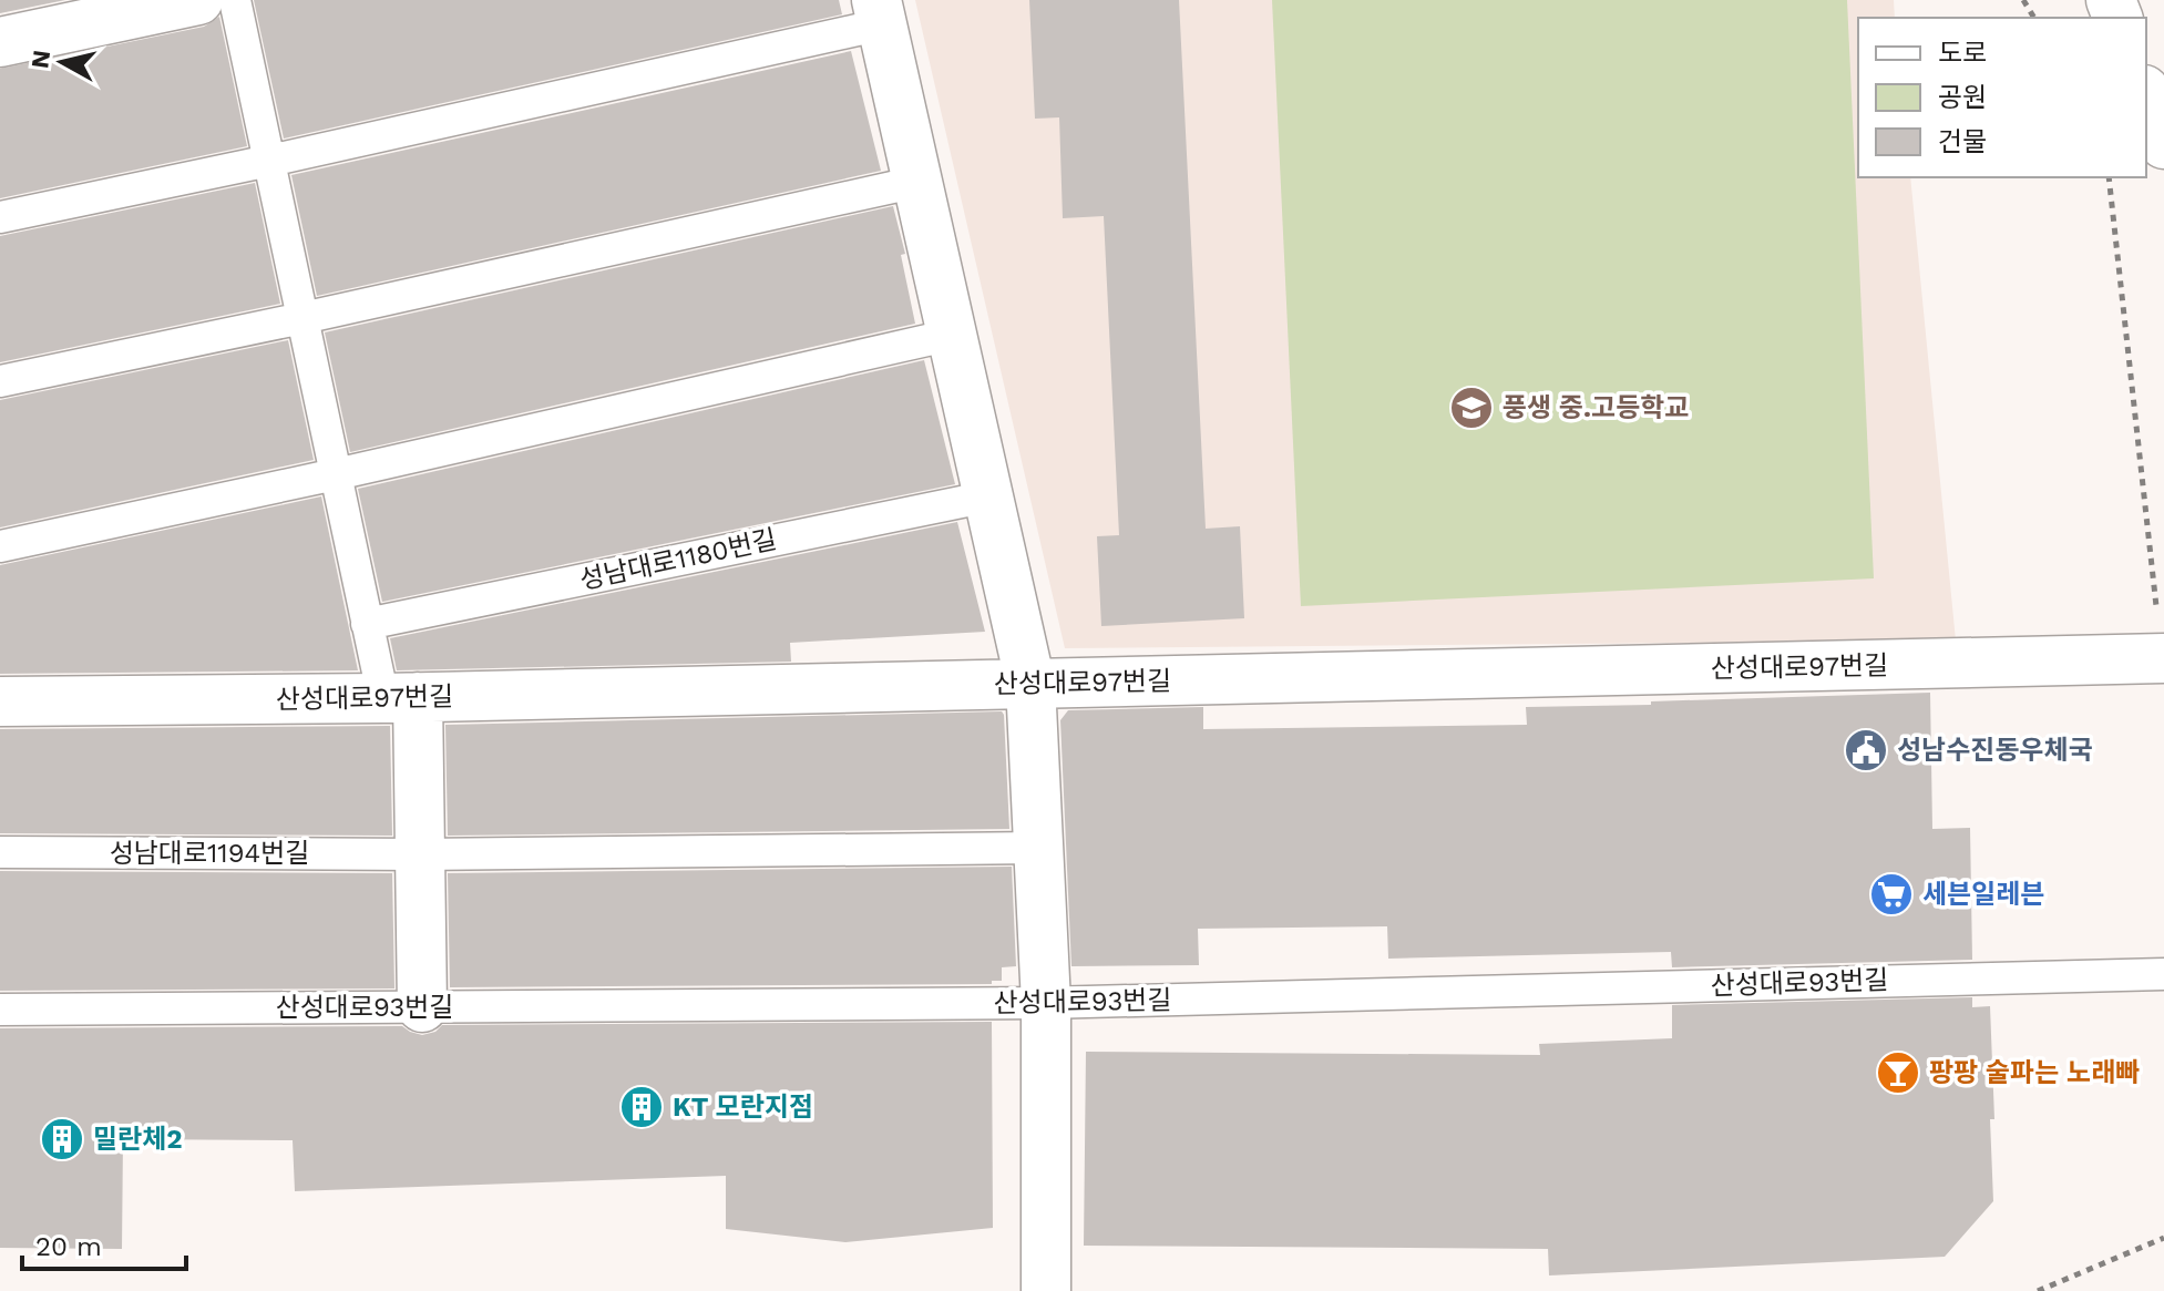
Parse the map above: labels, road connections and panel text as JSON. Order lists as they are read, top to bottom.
{
  "streets": {
    "street": ["산성대로97번길"],
    "lane": ["성남대로1180번길", "성남대로1194번길", "산성대로93번길"]
  },
  "places": {
    "school or university": ["풍생 중.고등학교"],
    "public building": ["성남수진동우체국"],
    "supermarket": ["세븐일레븐"],
    "bar": ["팡팡 술파는 노래빠"],
    "building": ["KT 모란지점", "밀란체2"]
  },
  "legend": ["도로", "공원", "건물"],
  "scale_bar": "20 m",
  "north": "left"
}
